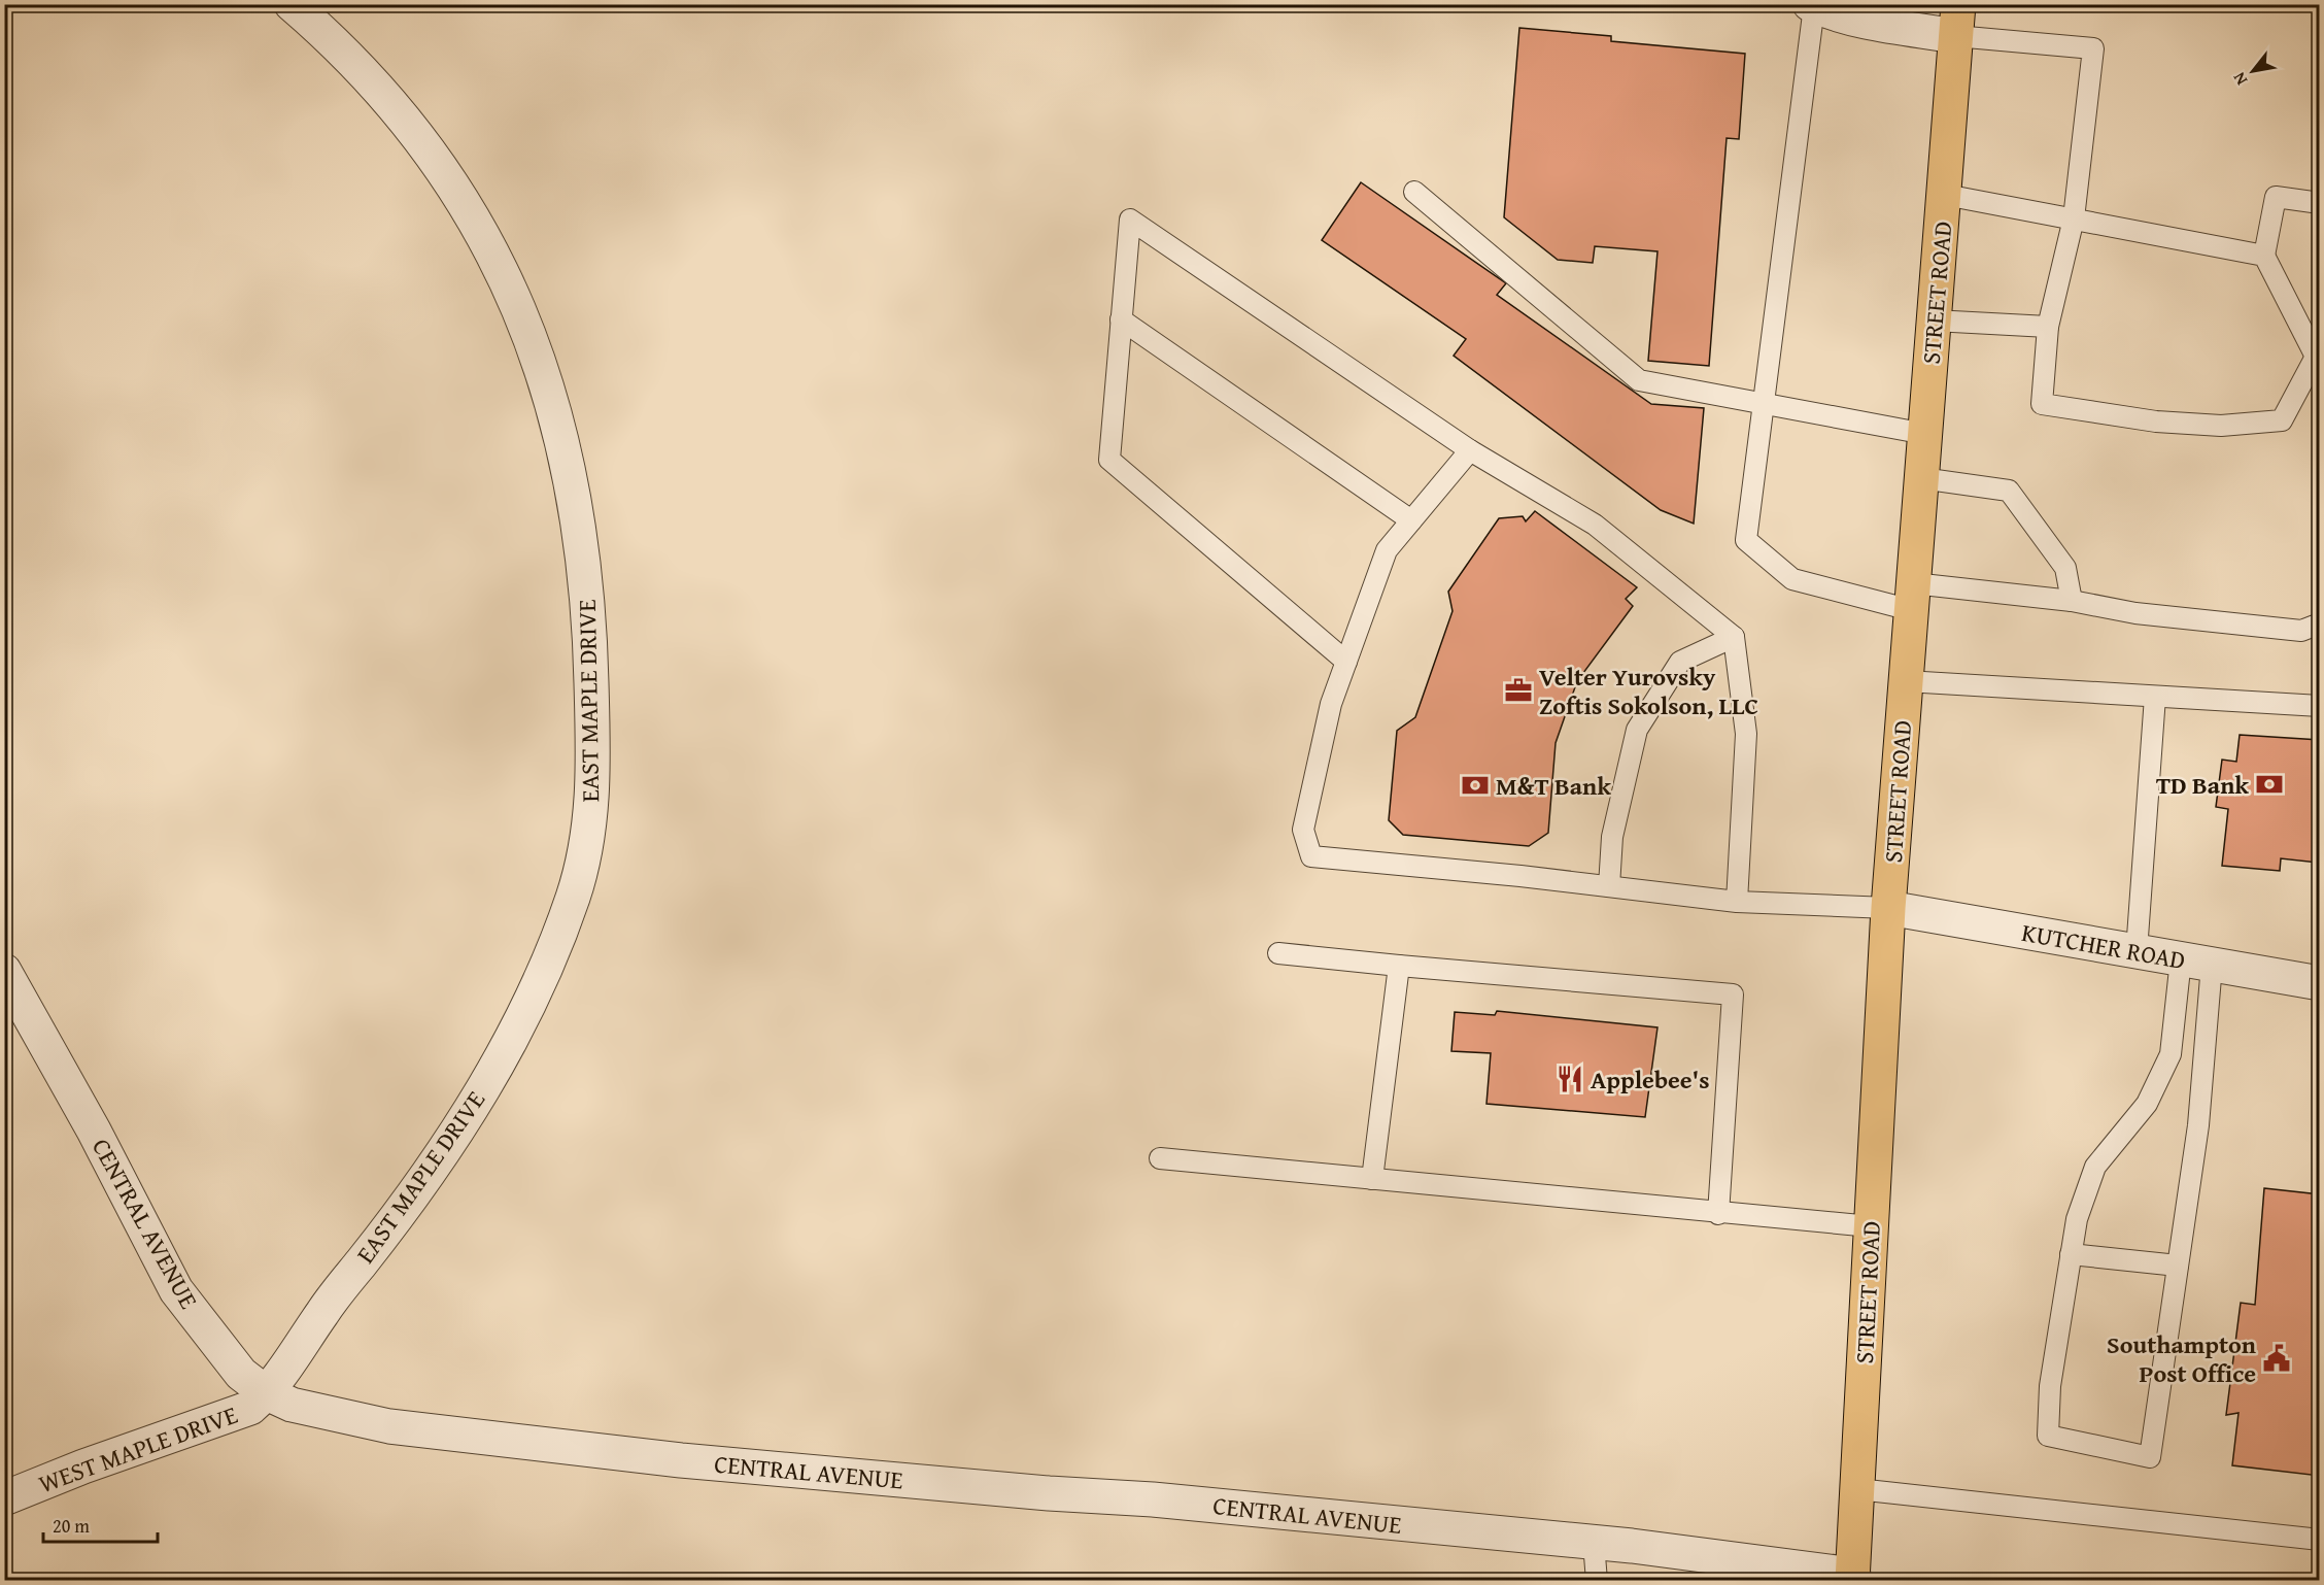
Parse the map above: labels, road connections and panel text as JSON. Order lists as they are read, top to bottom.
{
  "streets": {
    "main road": ["STREET ROAD"],
    "street": [
      "EAST MAPLE DRIVE",
      "KUTCHER ROAD",
      "CENTRAL AVENUE",
      "WEST MAPLE DRIVE"
    ]
  },
  "crossings": [
    ["STREET ROAD", "KUTCHER ROAD"],
    ["STREET ROAD", "CENTRAL AVENUE"],
    ["EAST MAPLE DRIVE", "CENTRAL AVENUE"],
    ["EAST MAPLE DRIVE", "WEST MAPLE DRIVE"],
    ["CENTRAL AVENUE", "WEST MAPLE DRIVE"]
  ],
  "places": {
    "office": ["Velter Yurovsky Zoftis Sokolson, LLC"],
    "bank": ["TD Bank", "M&T Bank"],
    "restaurant": ["Applebee's"],
    "public building": ["Southampton Post Office"]
  },
  "scale_bar": "20 m",
  "north": "bottom left"
}
